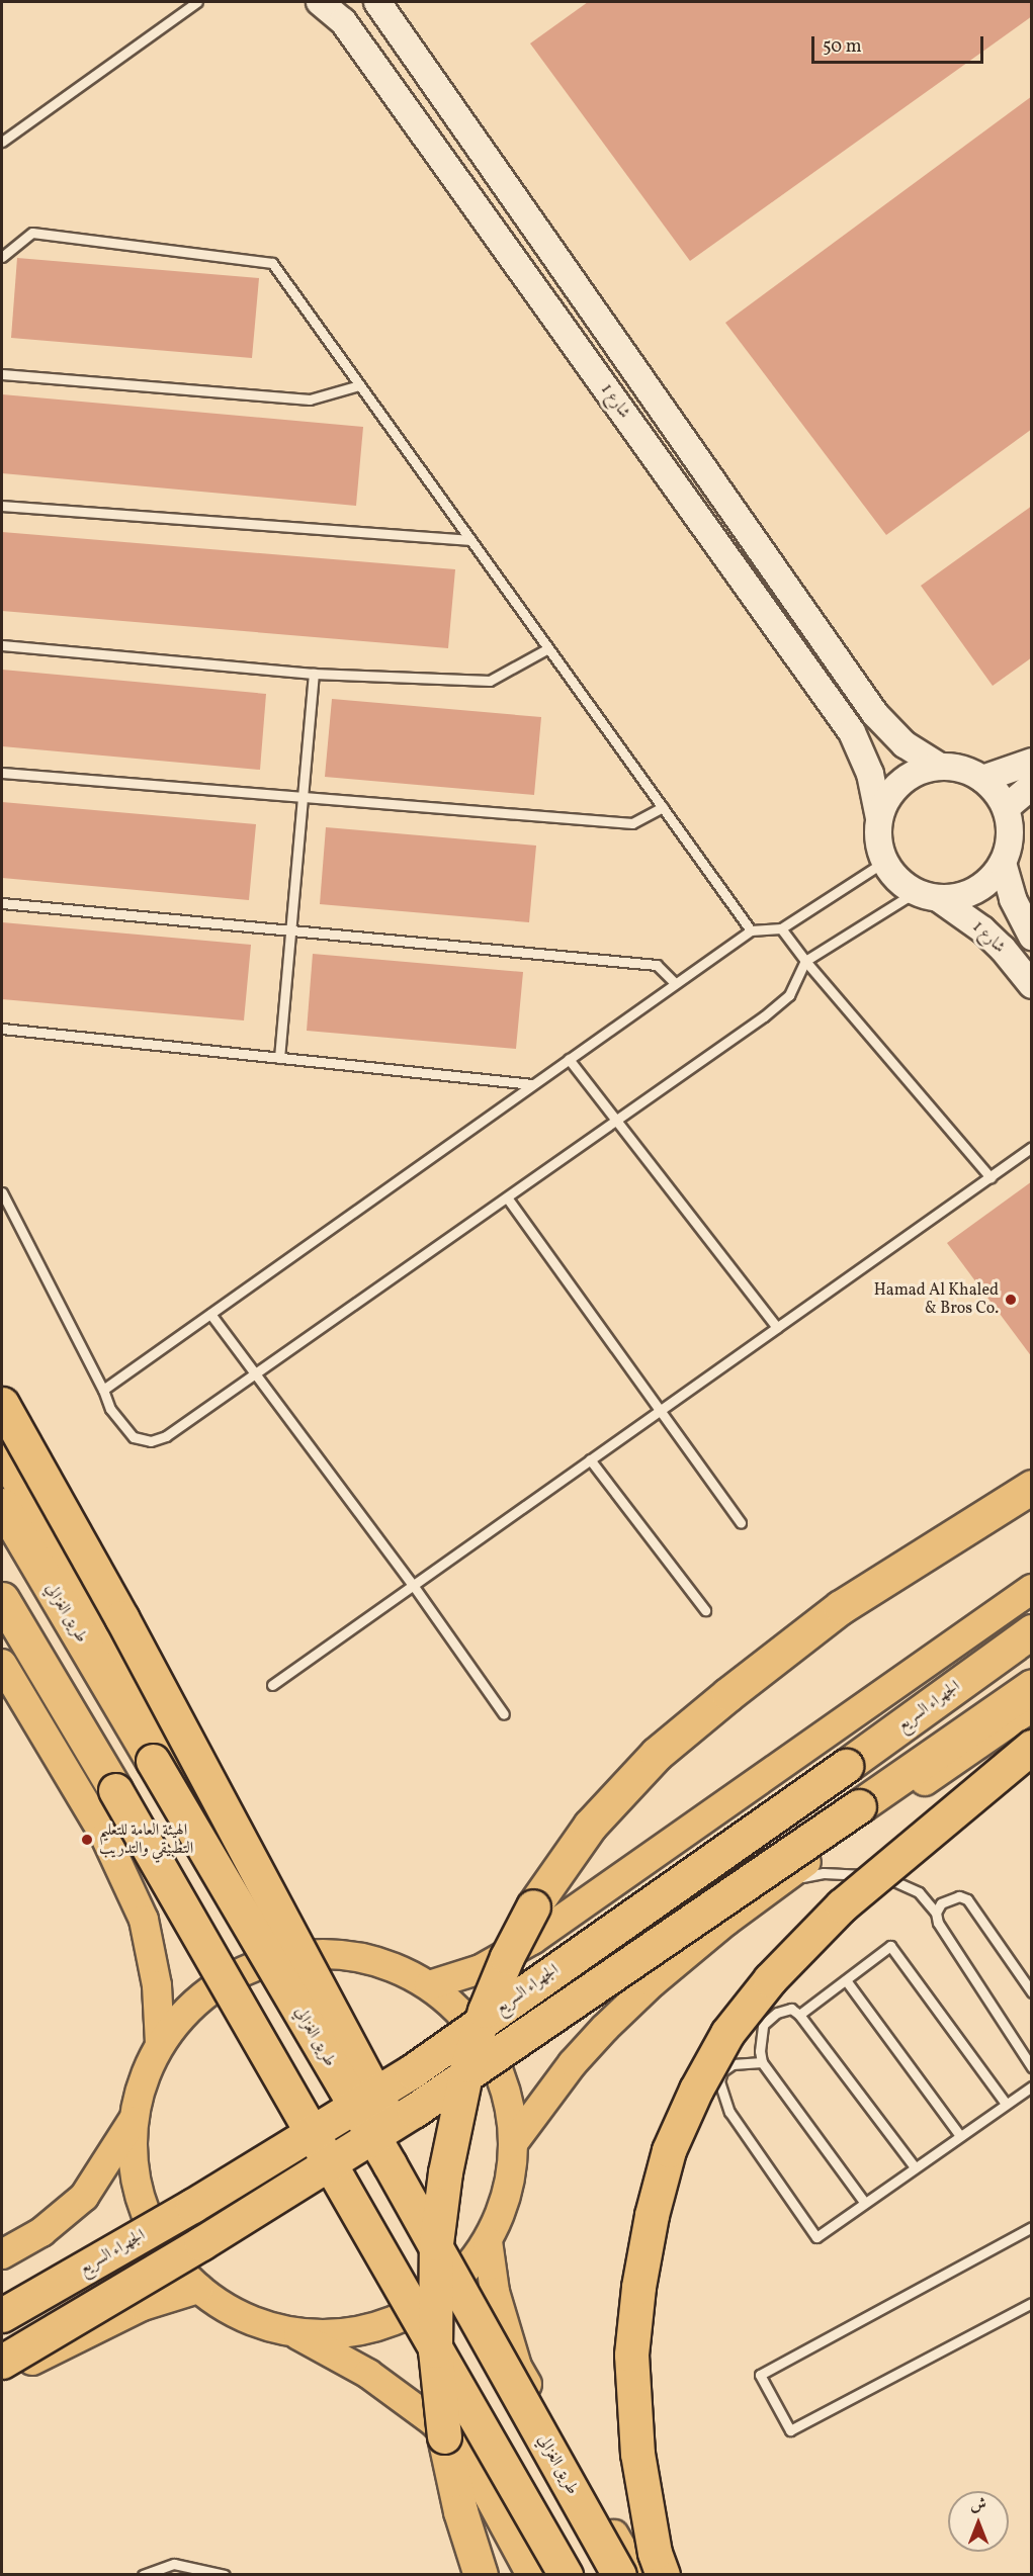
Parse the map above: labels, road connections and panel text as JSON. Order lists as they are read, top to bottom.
{
  "streets": {
    "highway": ["طريق الغزالي", "الجهراء السريع"],
    "street": ["شارع 1"]
  },
  "places": ["Hamad Al Khaled & Bros Co.", "الهيئة العامة للتعليم التطبيقي والتدريب"],
  "scale_bar": "50 m",
  "north": "top"
}
